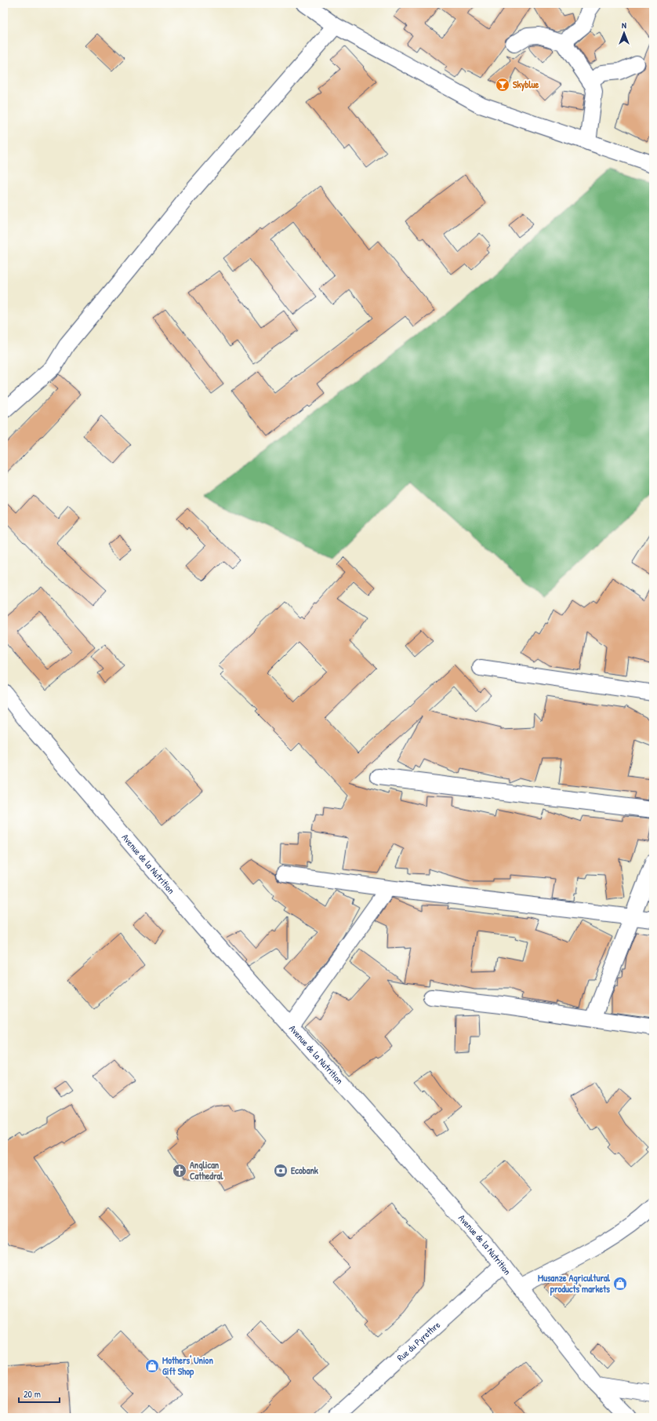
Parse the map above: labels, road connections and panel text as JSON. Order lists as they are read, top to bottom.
{
  "streets": {
    "street": ["Avenue de la Nutrition", "Rue du Pyrethre"]
  },
  "crossings": [
    ["Avenue de la Nutrition", "Rue du Pyrethre"]
  ],
  "places": {
    "bar": ["Skyblue"],
    "church": ["Anglican Cathedral"],
    "bank": ["Ecobank"],
    "shop": ["Musanze Agricultural products markets", "Mothers' Union Gift Shop"]
  },
  "scale_bar": "20 m",
  "north": "top"
}
